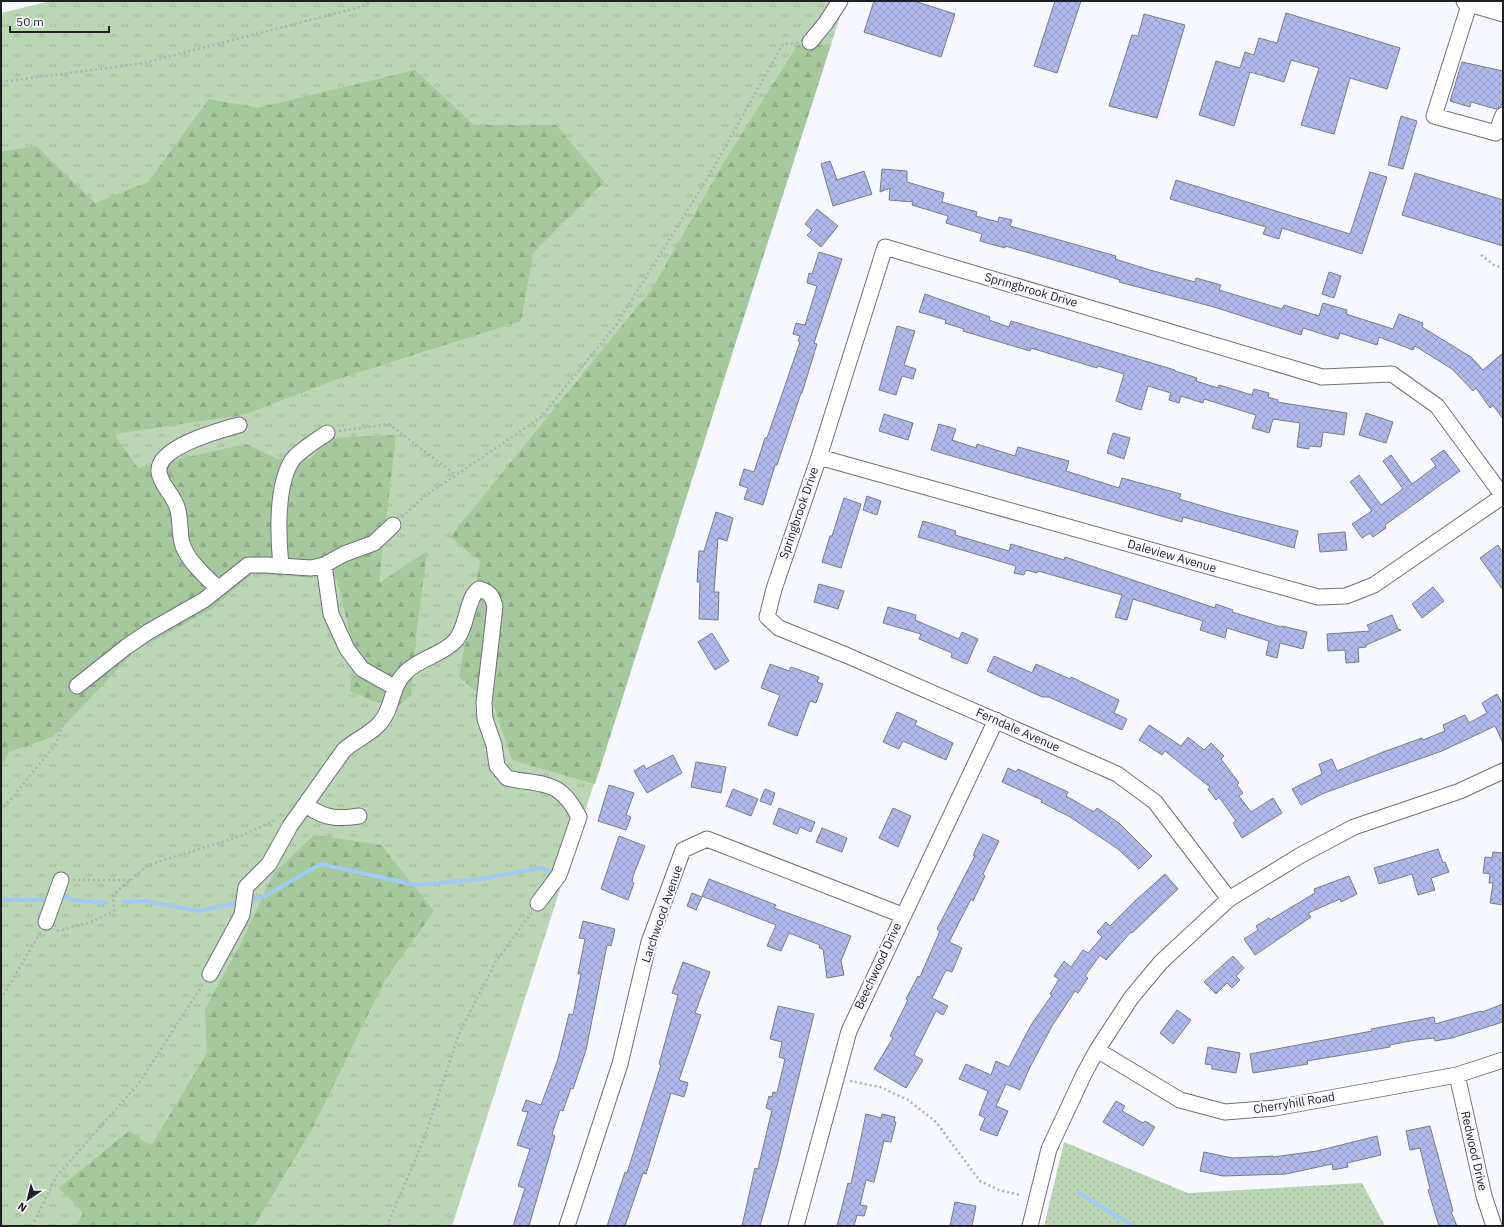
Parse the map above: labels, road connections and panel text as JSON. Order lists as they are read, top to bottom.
{
  "streets": {
    "street": [
      "Springbrook Drive",
      "Daleview Avenue",
      "Ferndale Avenue",
      "Larchwood Avenue",
      "Beechwood Drive",
      "Cherryhill Road",
      "Redwood Drive"
    ]
  },
  "crossings": [
    ["Springbrook Drive", "Daleview Avenue"],
    ["Springbrook Drive", "Ferndale Avenue"],
    ["Ferndale Avenue", "Beechwood Drive"],
    ["Larchwood Avenue", "Beechwood Drive"],
    ["Cherryhill Road", "Redwood Drive"]
  ],
  "scale_bar": "50 m",
  "north": "bottom left"
}
